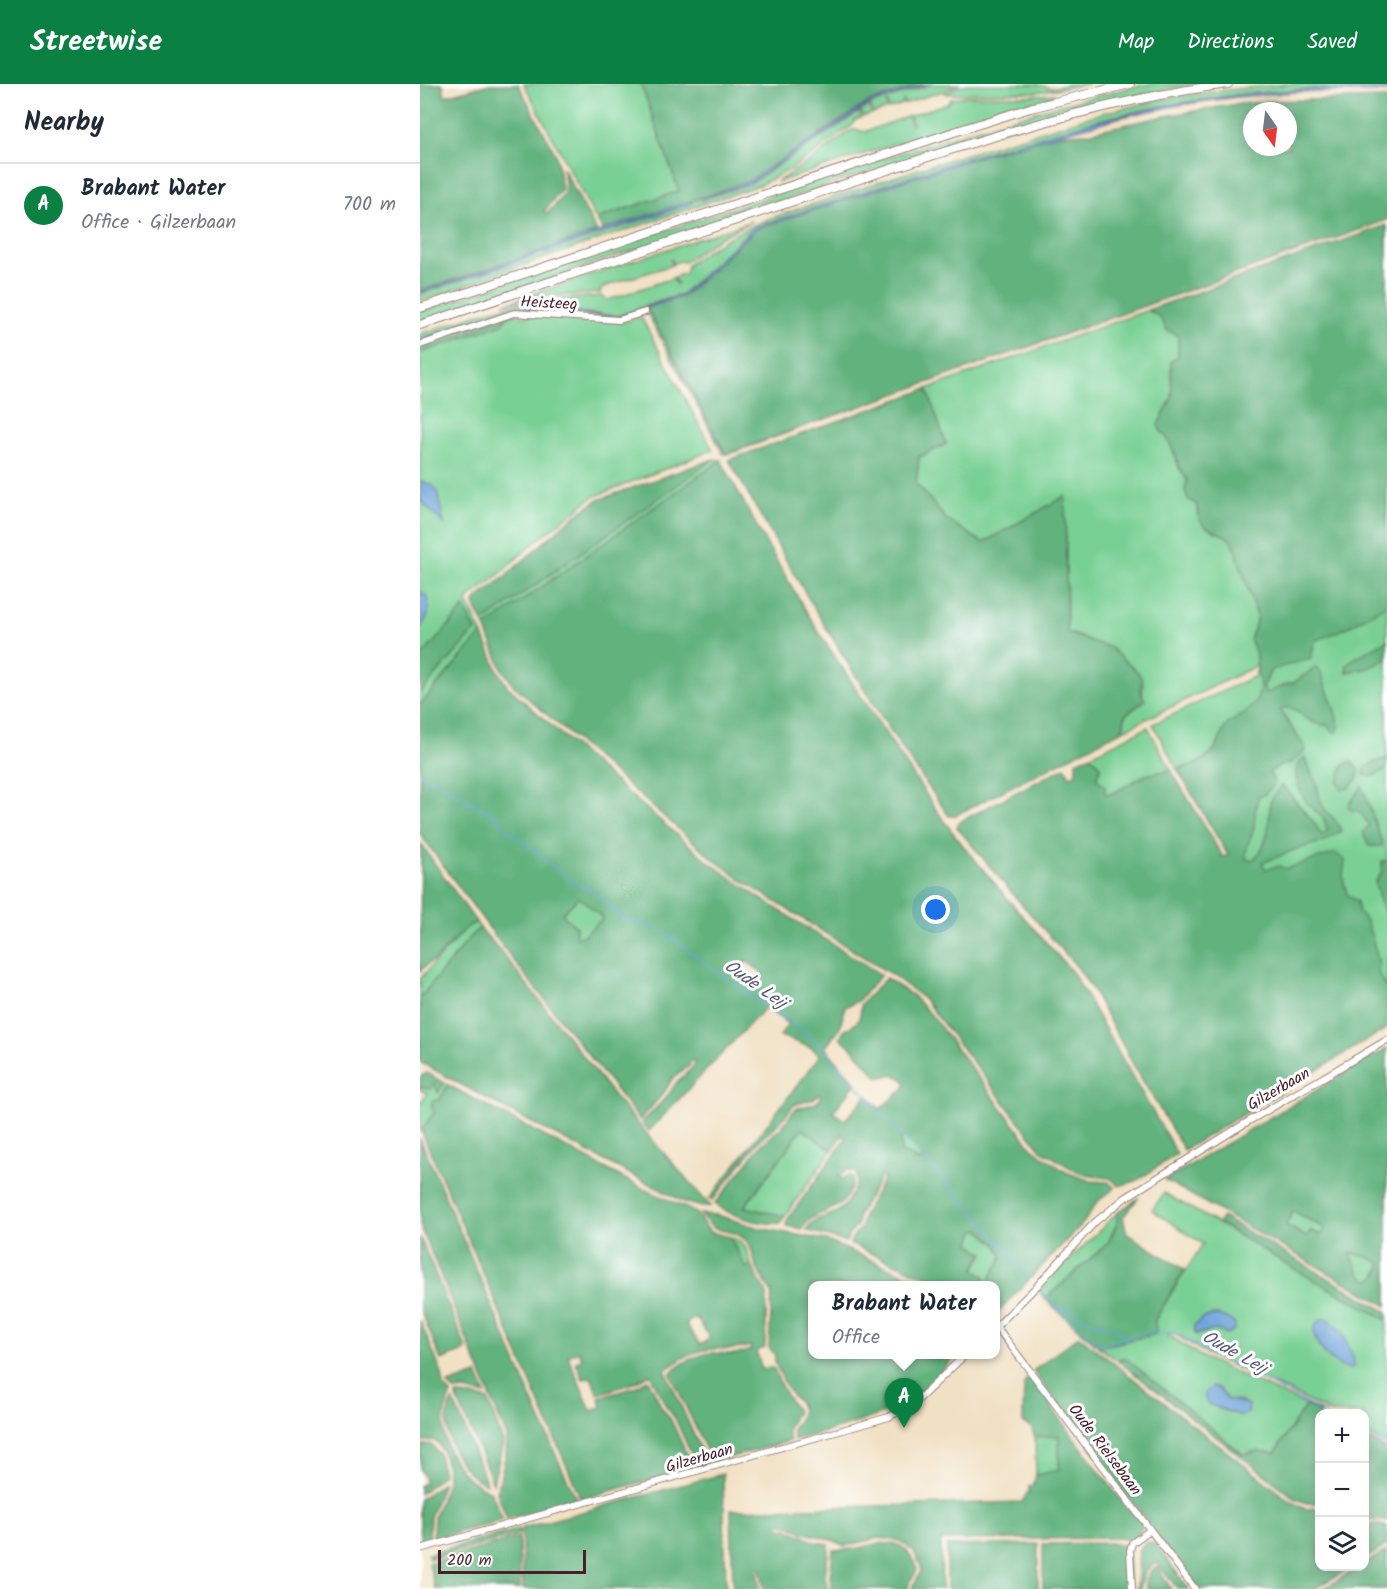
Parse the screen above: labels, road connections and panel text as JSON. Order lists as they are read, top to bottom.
{
  "streets": {
    "street": ["Heisteeg", "Gilzerbaan", "Oude Rielsebaan"]
  },
  "water": ["Oude Leij"],
  "scale_bar": "200 m",
  "north": "bottom",
  "page": {
    "header": "Streetwise",
    "nav": ["Map", "Directions", "Saved"],
    "heading": "Nearby",
    "list": [
      {
        "mark": "A",
        "name": "Brabant Water",
        "note": "Office · Gilzerbaan",
        "value": "700 m"
      }
    ],
    "popup": ["Brabant Water", "Office"],
    "pins": "A",
    "map_buttons": ["+", "−"],
    "scale": "200 m"
  }
}
